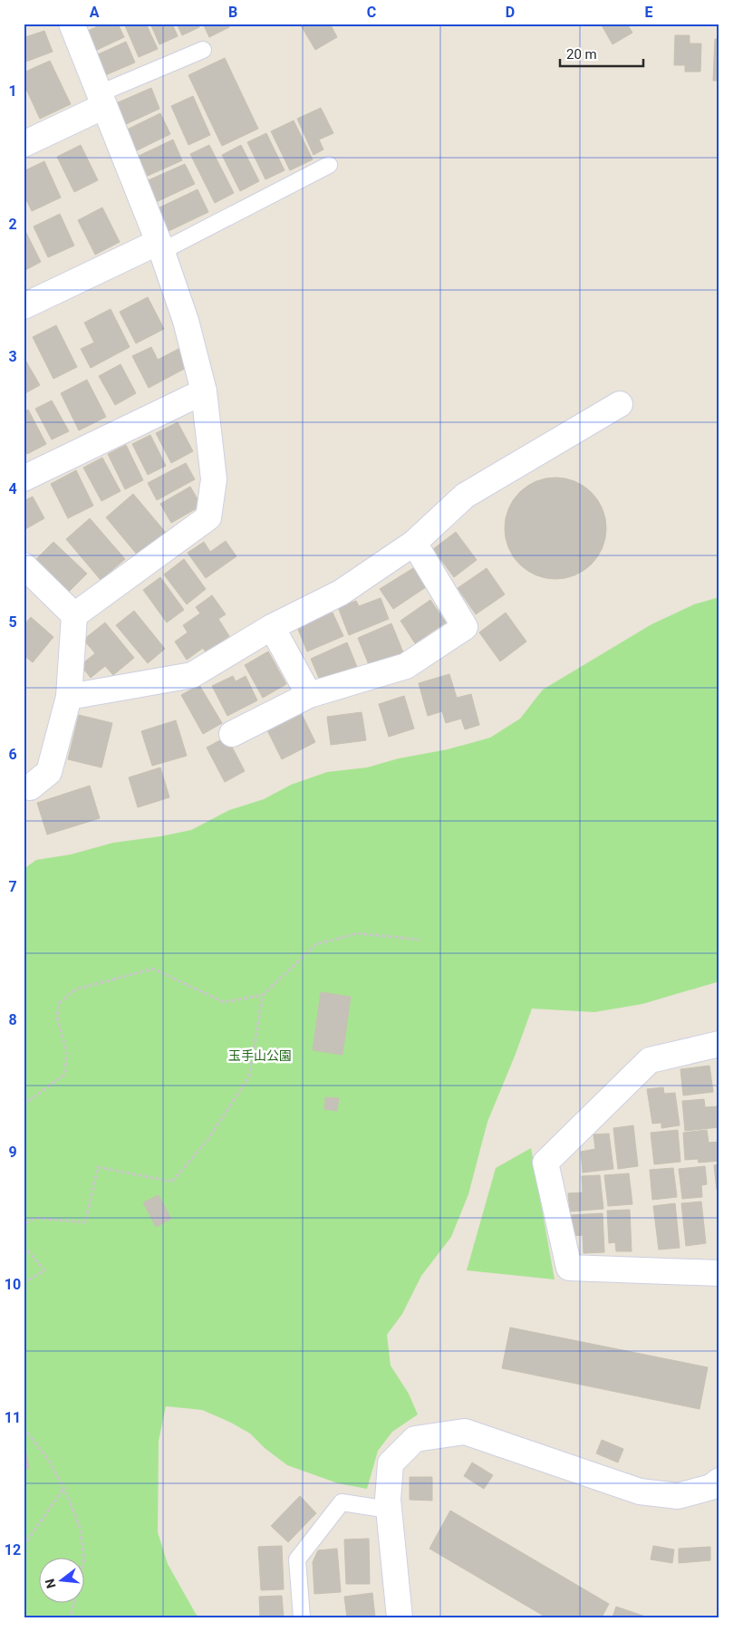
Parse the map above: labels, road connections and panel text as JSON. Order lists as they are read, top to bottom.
{
  "parks": ["玉手山公園"],
  "scale_bar": "20 m",
  "north": "left",
  "grid": {
    "columns": [
      "A",
      "B",
      "C",
      "D",
      "E"
    ],
    "rows": [
      "1",
      "2",
      "3",
      "4",
      "5",
      "6",
      "7",
      "8",
      "9",
      "10",
      "11",
      "12"
    ]
  }
}
